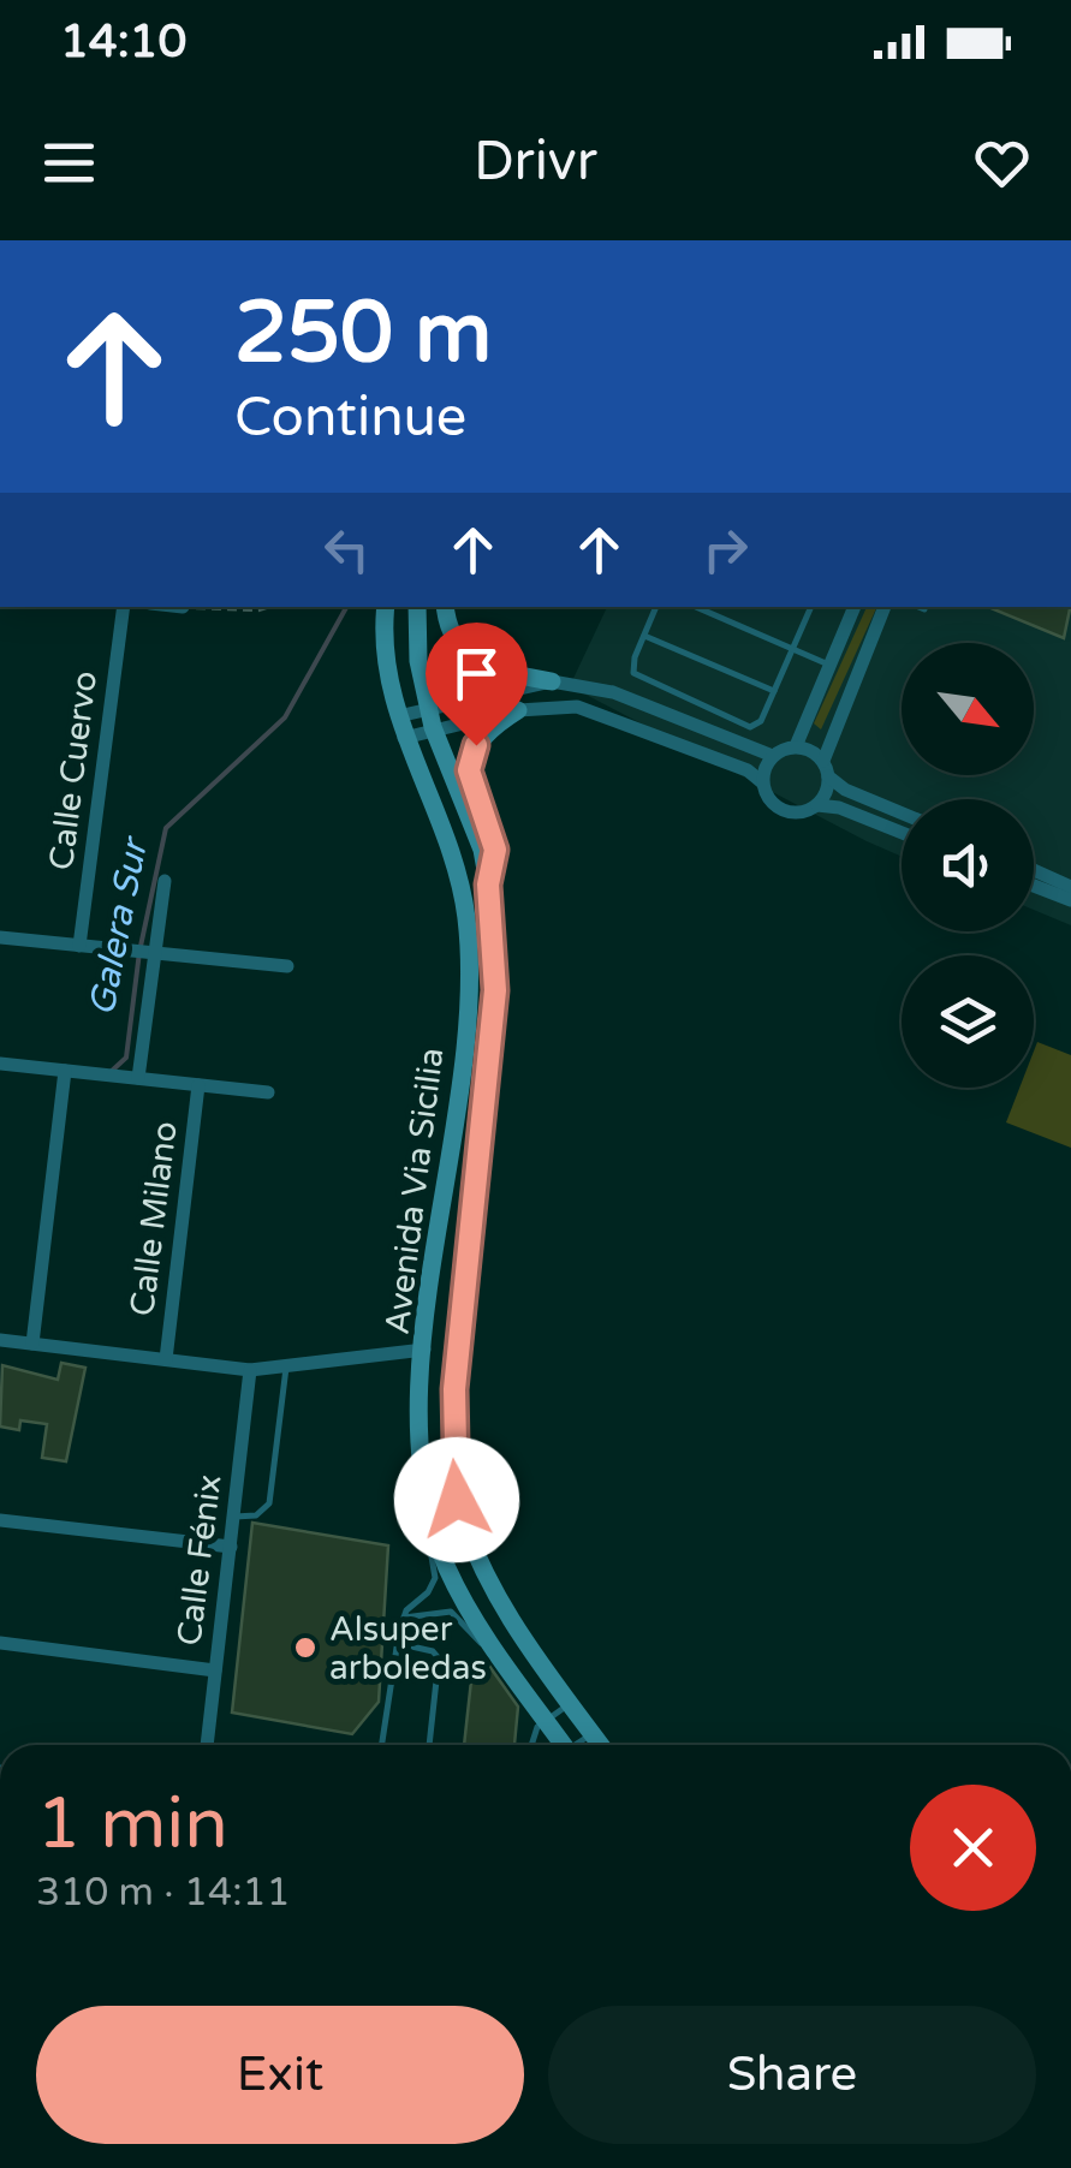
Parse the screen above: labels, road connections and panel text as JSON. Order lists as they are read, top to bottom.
{
  "streets": {
    "street": [
      "Calle Cuervo",
      "Avenida Via Sicilia",
      "Calle Milano",
      "Calle Fénix"
    ]
  },
  "water": ["Galera Sur"],
  "places": ["Alsuper arboledas"],
  "north": "bottom right",
  "page": {
    "status": "14:10",
    "header": "Drivr",
    "turn": ["250 m", "Continue"],
    "heading": ["1 min", "310 m · 14:11"],
    "buttons": ["Exit", "Share"]
  }
}
